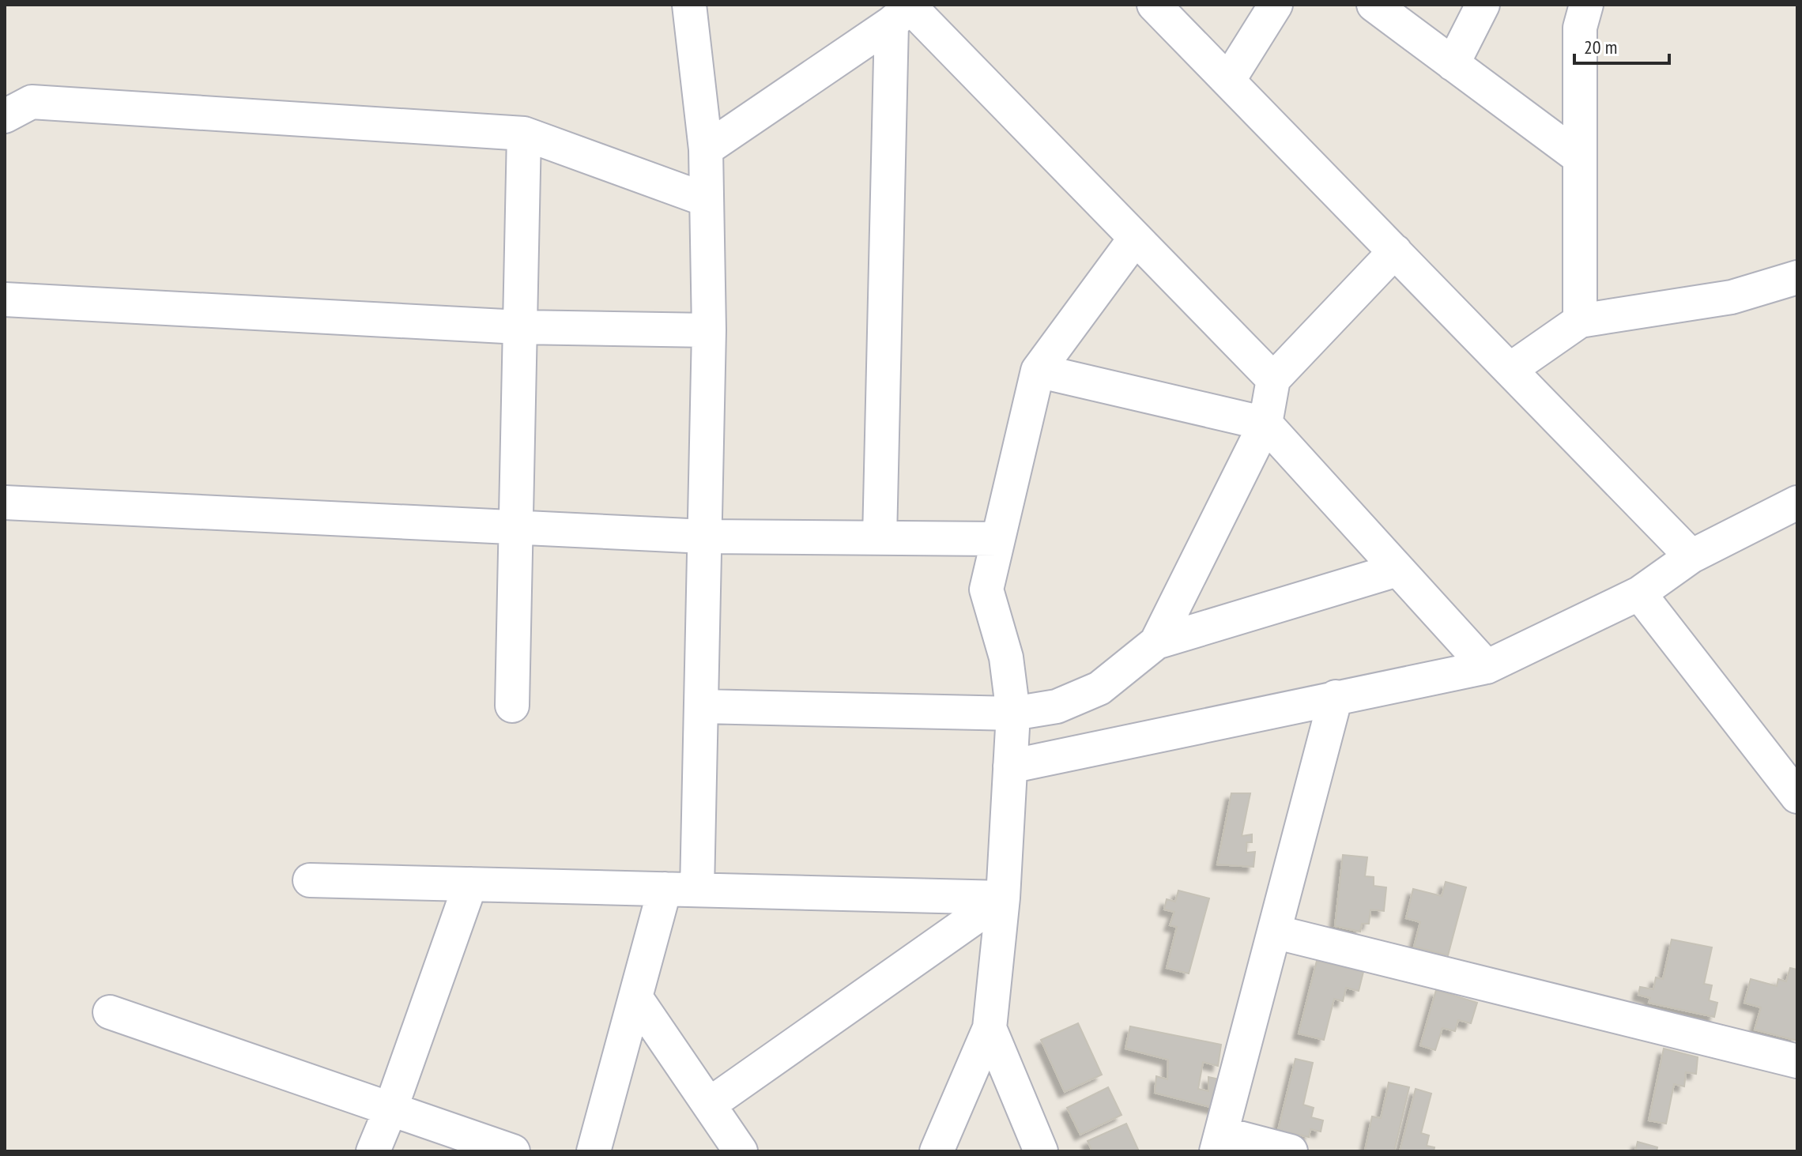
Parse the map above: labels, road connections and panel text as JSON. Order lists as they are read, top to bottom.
{
  "scale_bar": "20 m"
}
